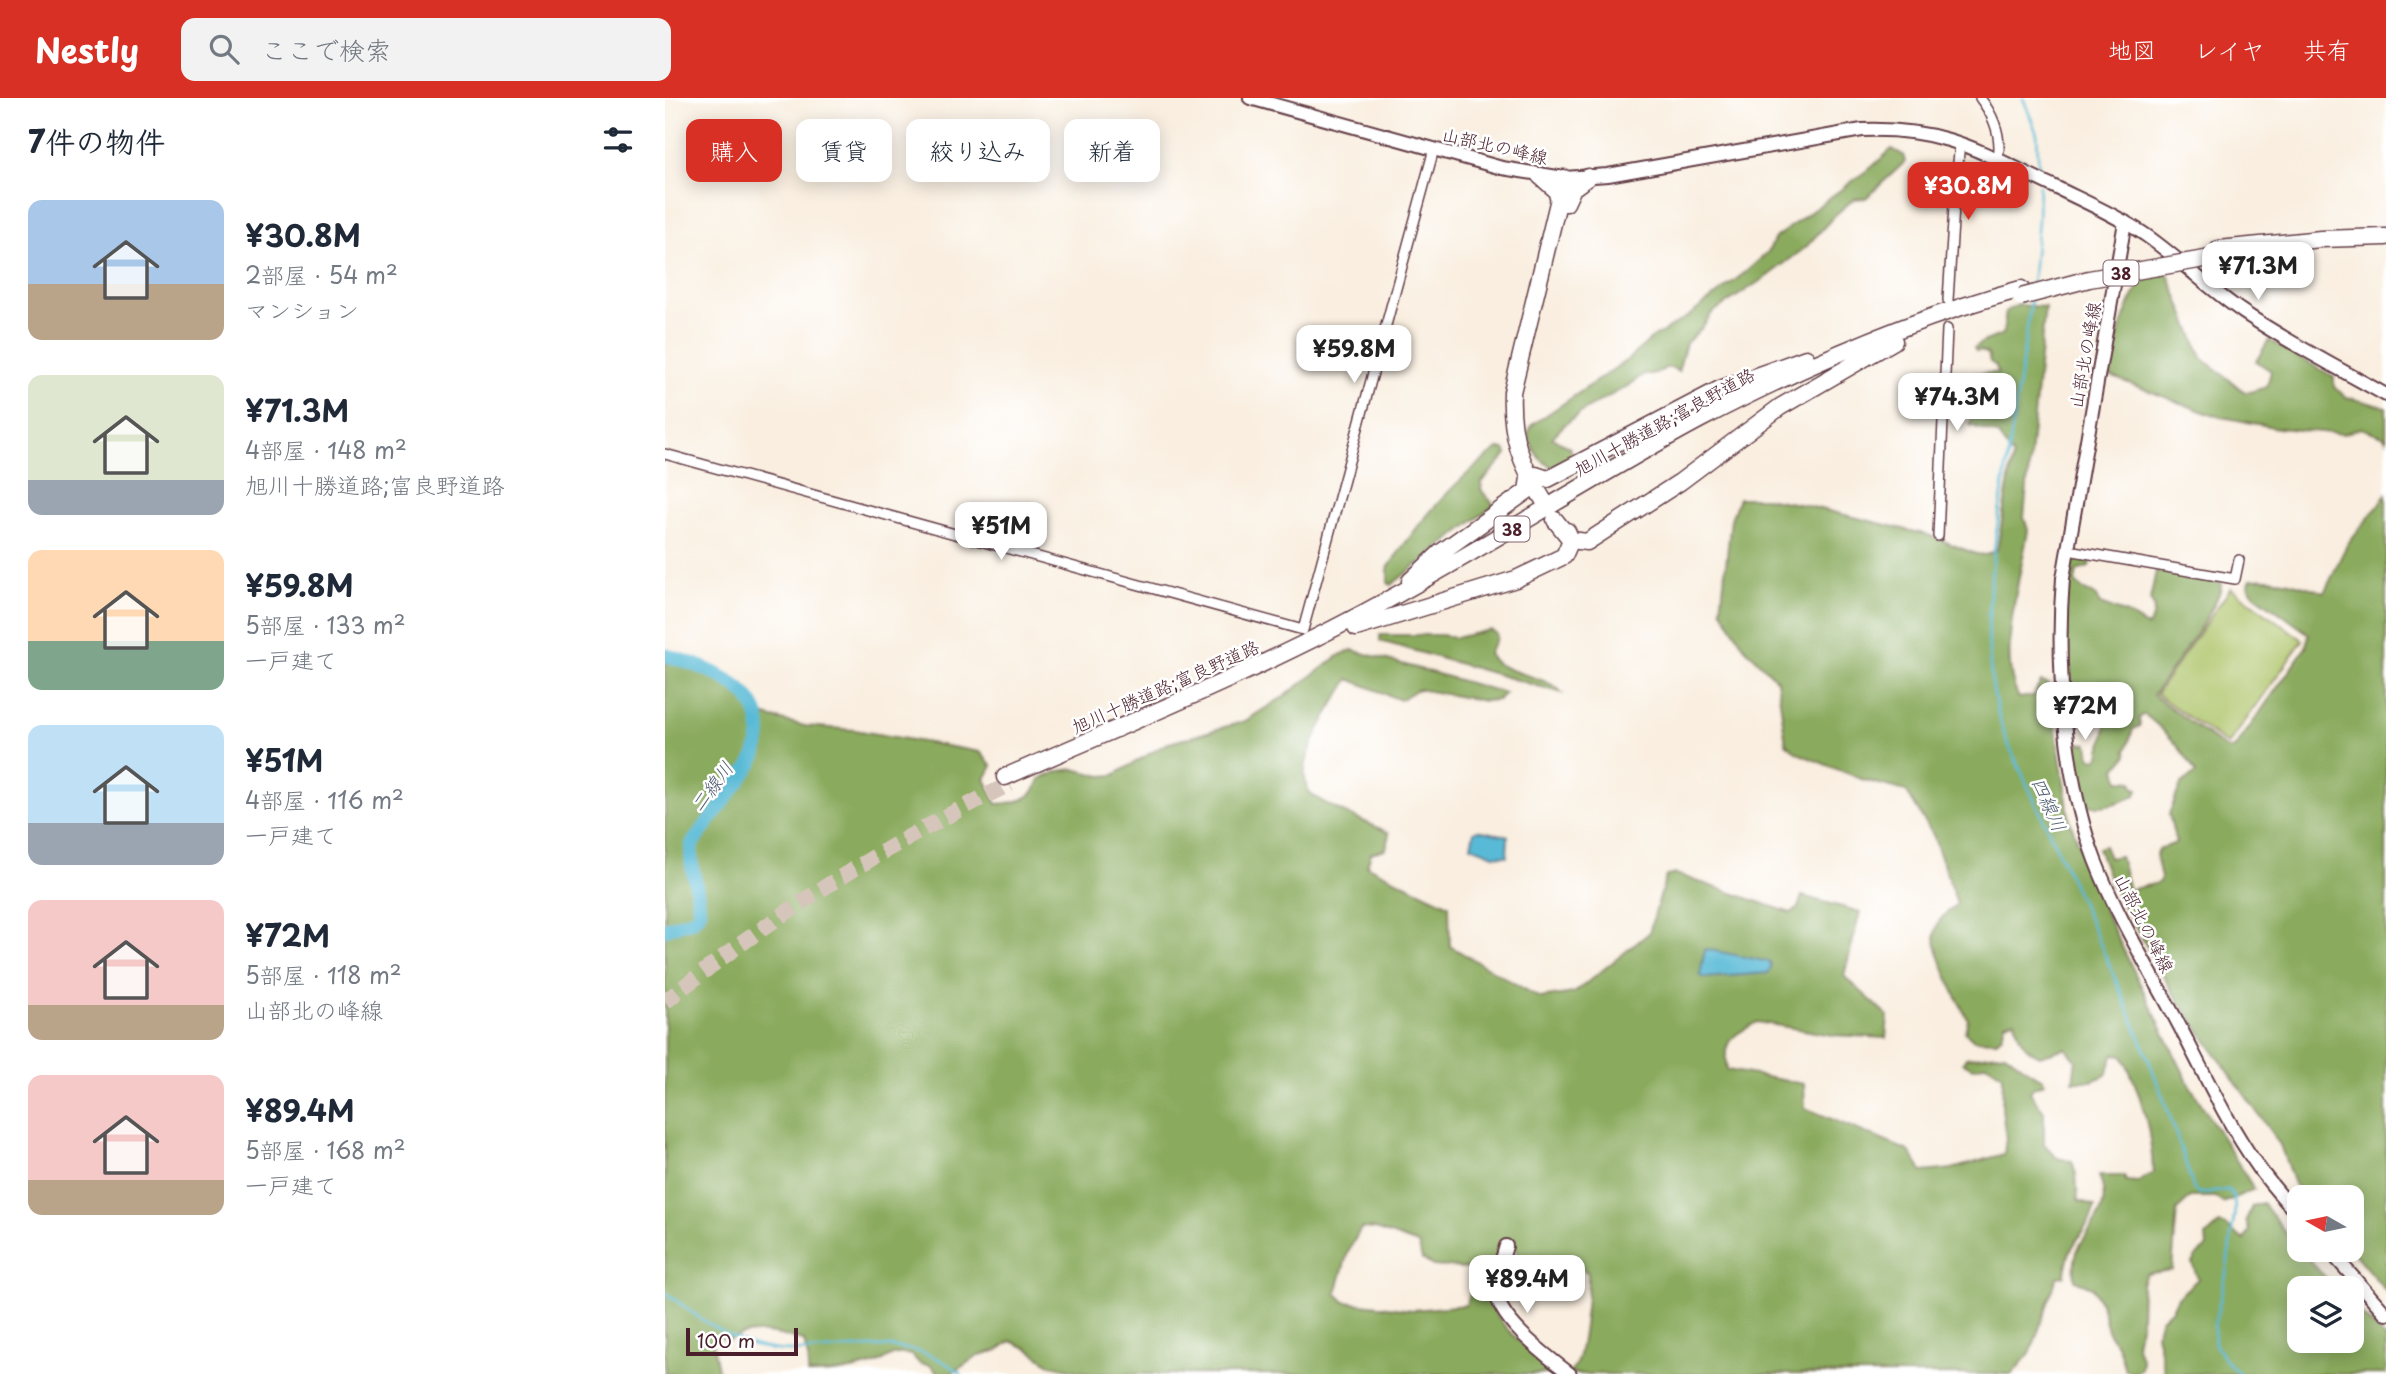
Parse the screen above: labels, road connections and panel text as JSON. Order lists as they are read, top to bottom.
{
  "streets": {
    "highway": ["38", "旭川十勝道路;富良野道路"],
    "main road": ["山部北の峰線"]
  },
  "crossings": [
    ["38", "旭川十勝道路;富良野道路"]
  ],
  "water": ["二線川", "四線川"],
  "scale_bar": "100 m",
  "north": "left",
  "page": {
    "header": "Nestly",
    "search": "ここで検索",
    "nav": ["地図", "レイヤ", "共有"],
    "heading": "7件の物件",
    "chip": [
      "購入",
      "賃貸",
      "絞り込み",
      "新着"
    ],
    "price": [
      "¥30.8M",
      "¥71.3M",
      "¥59.8M",
      "¥74.3M",
      "¥51M",
      "¥72M",
      "¥89.4M"
    ],
    "list": [
      {
        "name": "¥30.8M",
        "note": "2部屋 · 54 m² · マンション"
      },
      {
        "name": "¥71.3M",
        "note": "4部屋 · 148 m² · 旭川十勝道路;富良野道路"
      },
      {
        "name": "¥59.8M",
        "note": "5部屋 · 133 m² · 一戸建て"
      },
      {
        "name": "¥51M",
        "note": "4部屋 · 116 m² · 一戸建て"
      },
      {
        "name": "¥72M",
        "note": "5部屋 · 118 m² · 山部北の峰線"
      },
      {
        "name": "¥89.4M",
        "note": "5部屋 · 168 m² · 一戸建て"
      }
    ],
    "scale": "100 m"
  }
}
